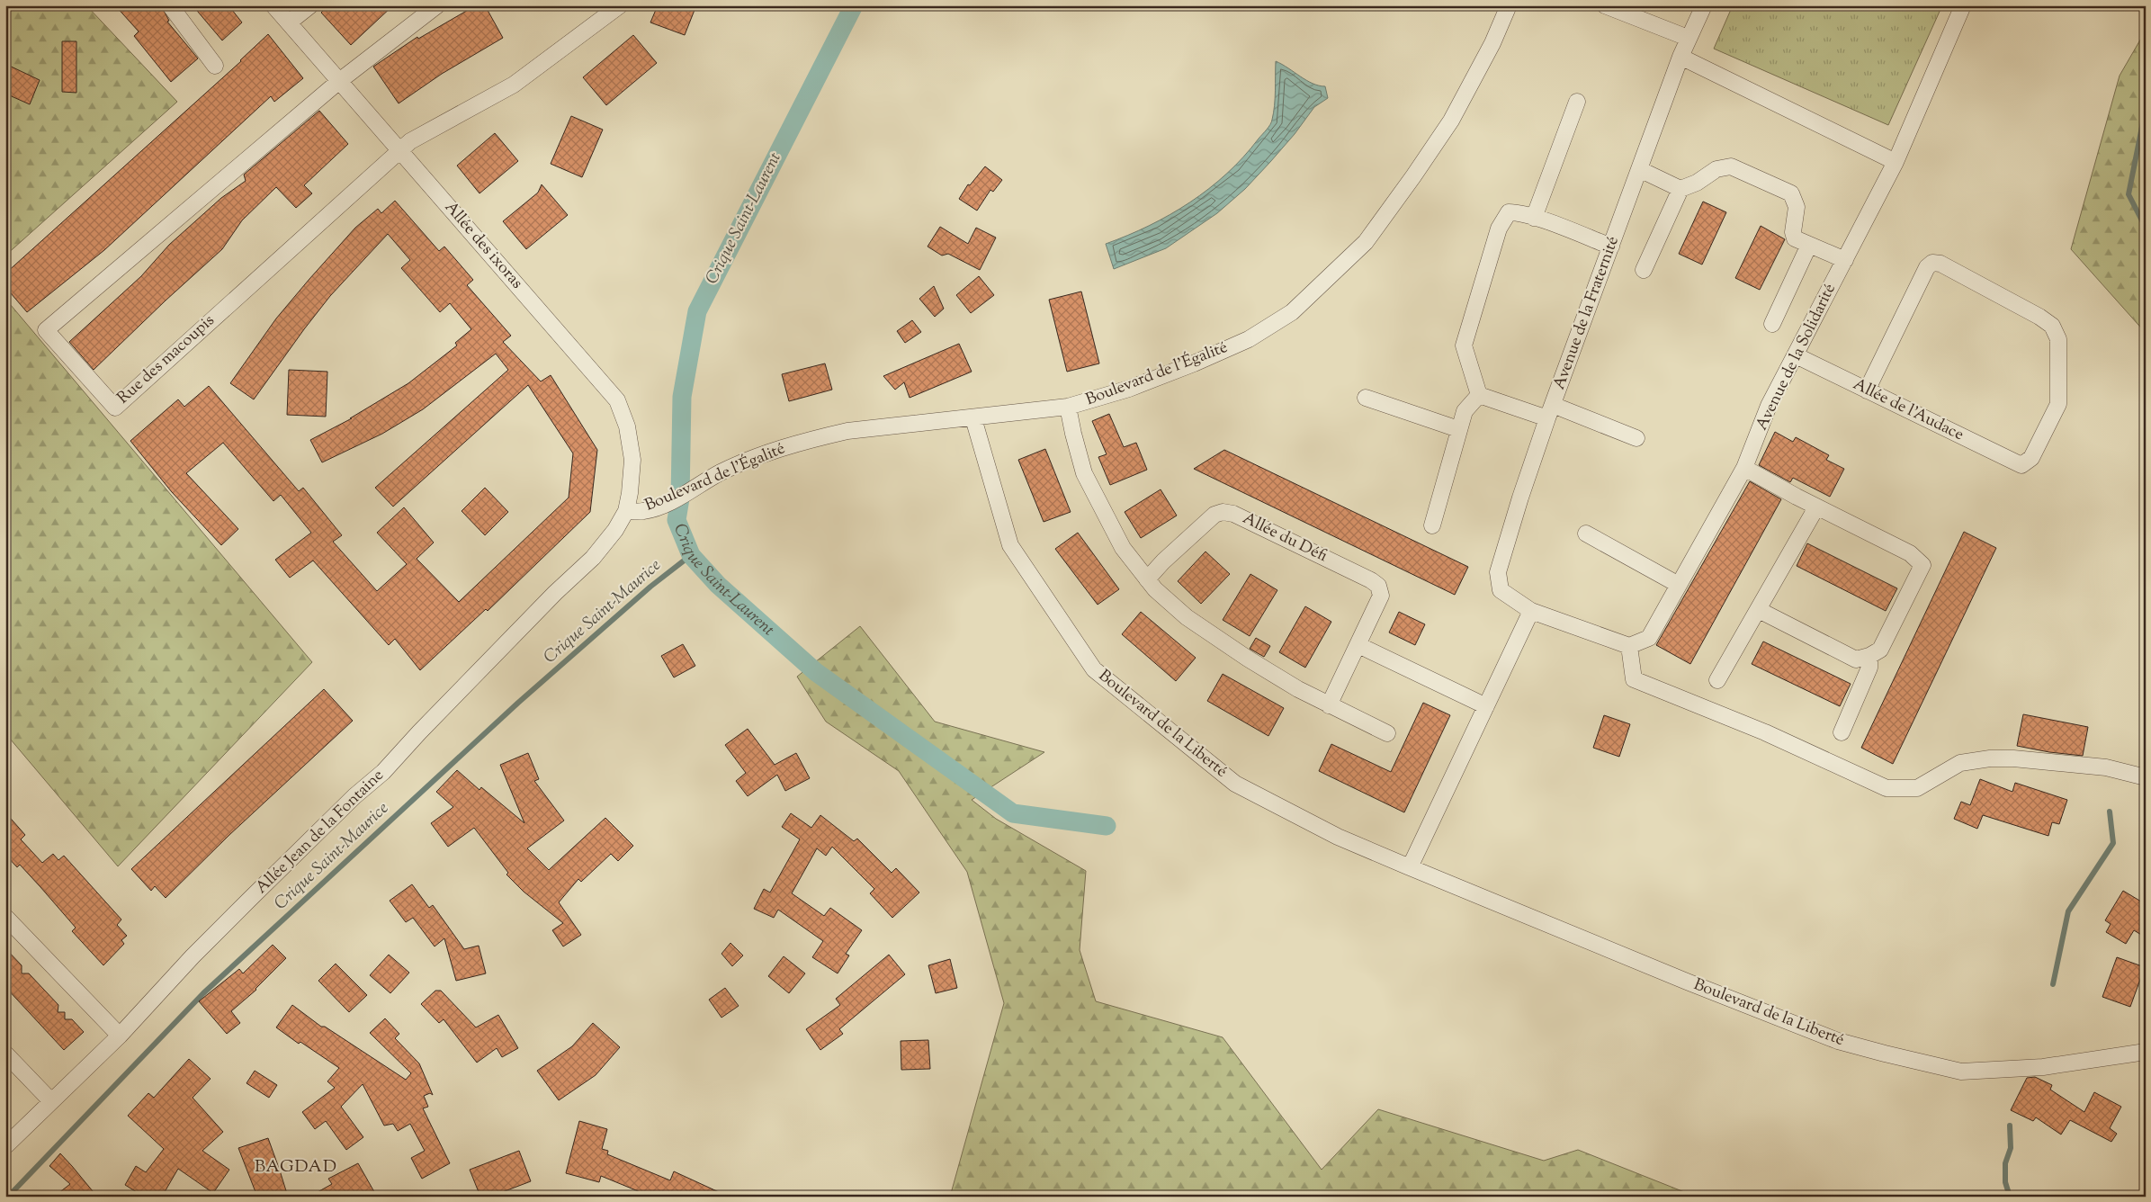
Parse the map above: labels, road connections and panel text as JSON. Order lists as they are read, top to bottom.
{
  "streets": {
    "street": [
      "Allée des ixoras",
      "Avenue de la Fraternité",
      "Avenue de la Solidarité",
      "Rue des macoupis",
      "Boulevard de l'Égalité",
      "Allée de l'Audace",
      "Allée du Défi",
      "Boulevard de la Liberté",
      "Allée Jean de la Fontaine"
    ]
  },
  "crossings": [
    ["Allée des ixoras", "Rue des macoupis"],
    ["Allée des ixoras", "Boulevard de l'Égalité"],
    ["Allée des ixoras", "Allée Jean de la Fontaine"],
    ["Avenue de la Solidarité", "Allée de l'Audace"],
    ["Boulevard de l'Égalité", "Boulevard de la Liberté"],
    ["Boulevard de l'Égalité", "Allée Jean de la Fontaine"]
  ],
  "districts": ["BAGDAD"],
  "water": ["Crique Saint-Laurent", "Crique Saint-Maurice"]
}
